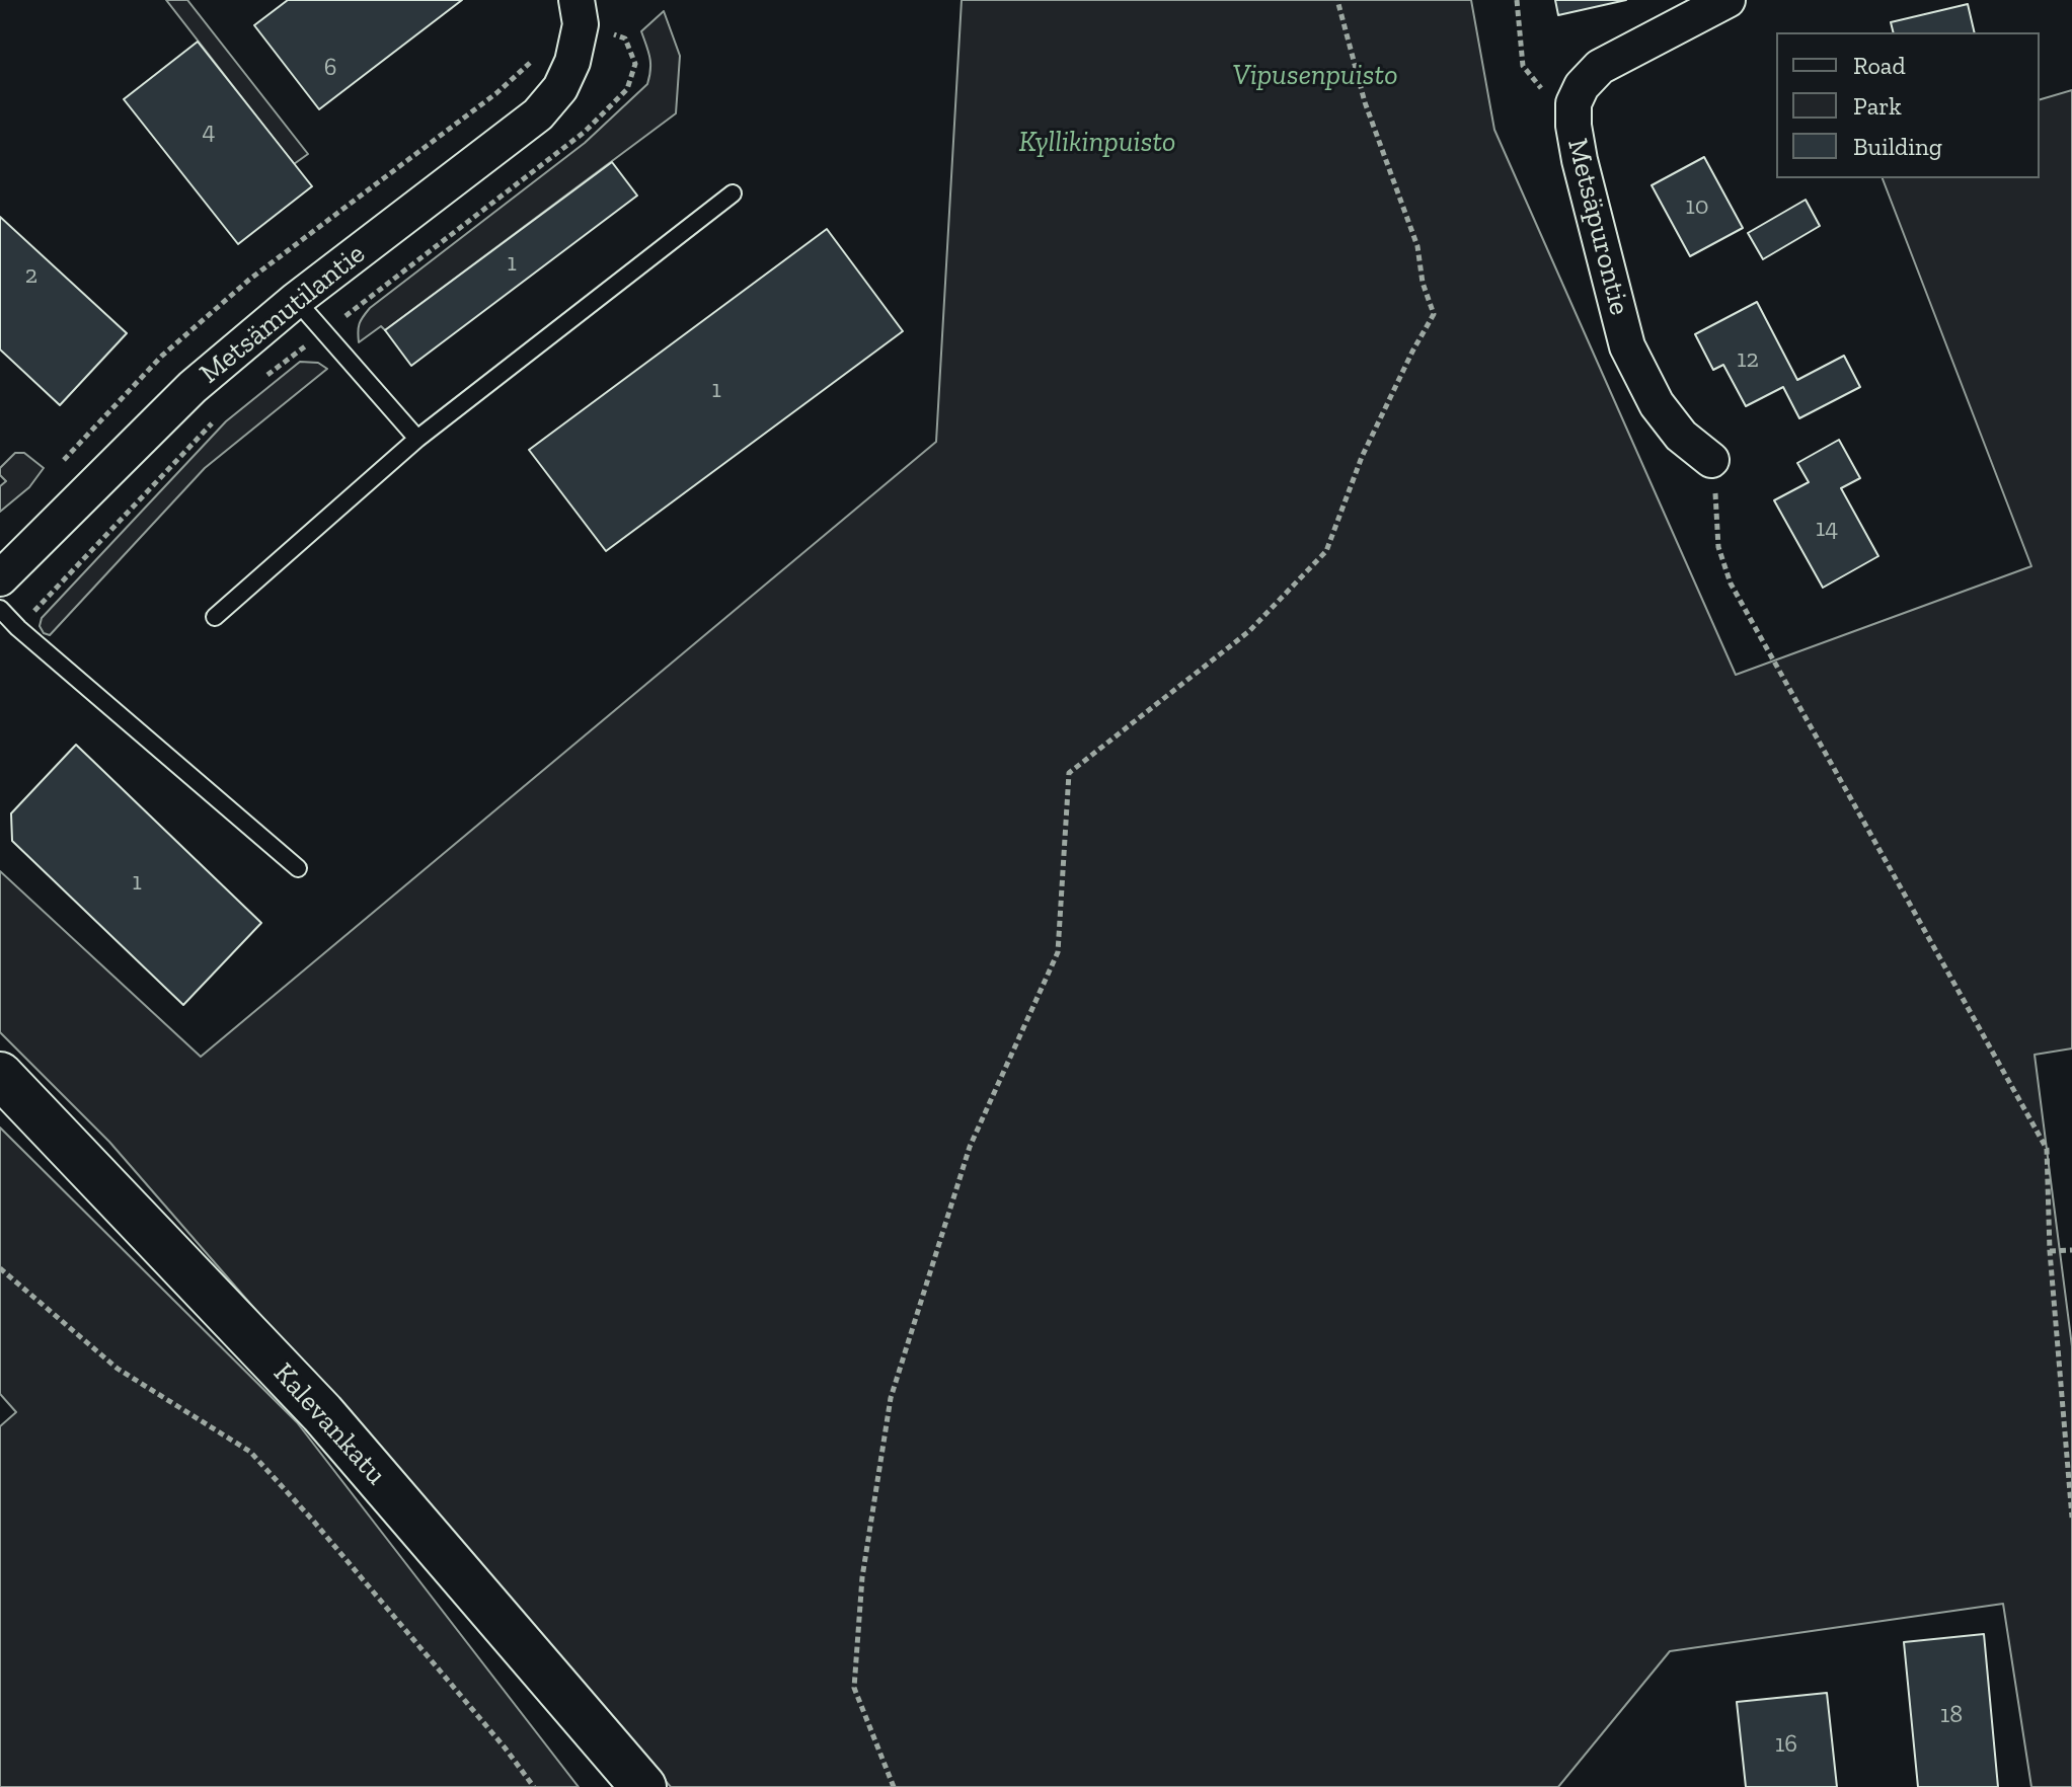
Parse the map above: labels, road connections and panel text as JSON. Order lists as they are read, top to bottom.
{
  "streets": {
    "main road": ["Kalevankatu"],
    "street": ["Metsäpurontie", "Metsämutilantie"]
  },
  "parks": ["Vipusenpuisto", "Kyllikinpuisto"],
  "house_numbers": [
    "6",
    "4",
    "10",
    "1",
    "2",
    "12",
    "1",
    "14",
    "1",
    "18",
    "16"
  ],
  "legend": ["Road", "Park", "Building"]
}
